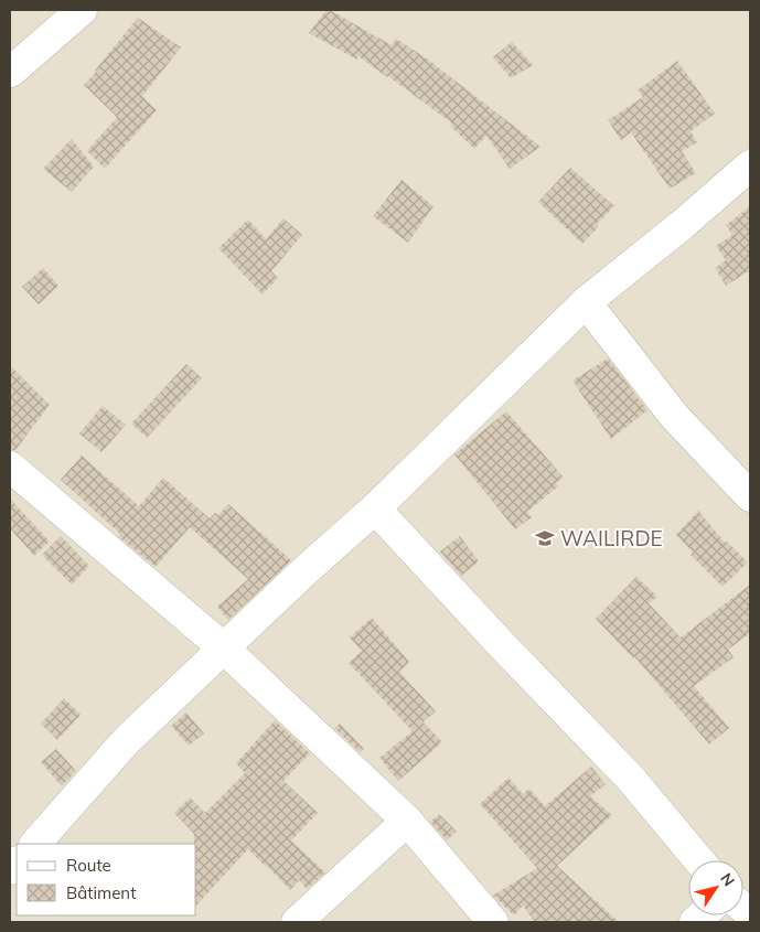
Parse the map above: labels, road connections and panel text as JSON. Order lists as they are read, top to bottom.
{
  "places": {
    "school or university": ["WAILIRDE"]
  },
  "legend": ["Route", "Bâtiment"],
  "north": "top right"
}
